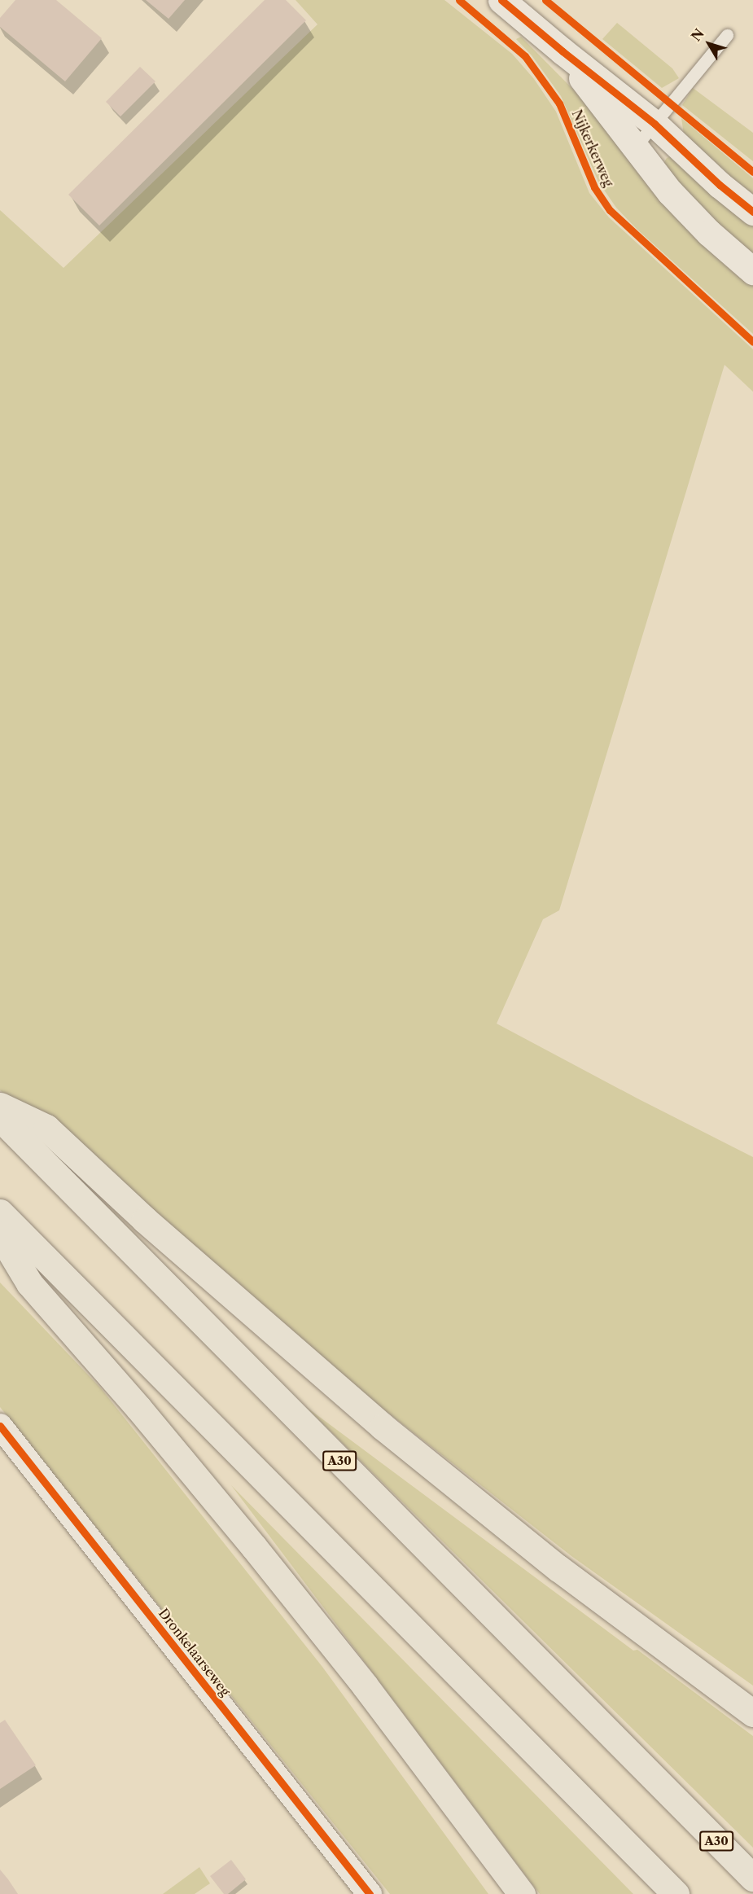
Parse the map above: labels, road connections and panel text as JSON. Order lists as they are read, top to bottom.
{
  "streets": {
    "highway": ["A30"],
    "street": ["Nijkerkerweg", "Dronkelaarseweg"]
  },
  "north": "top left"
}
